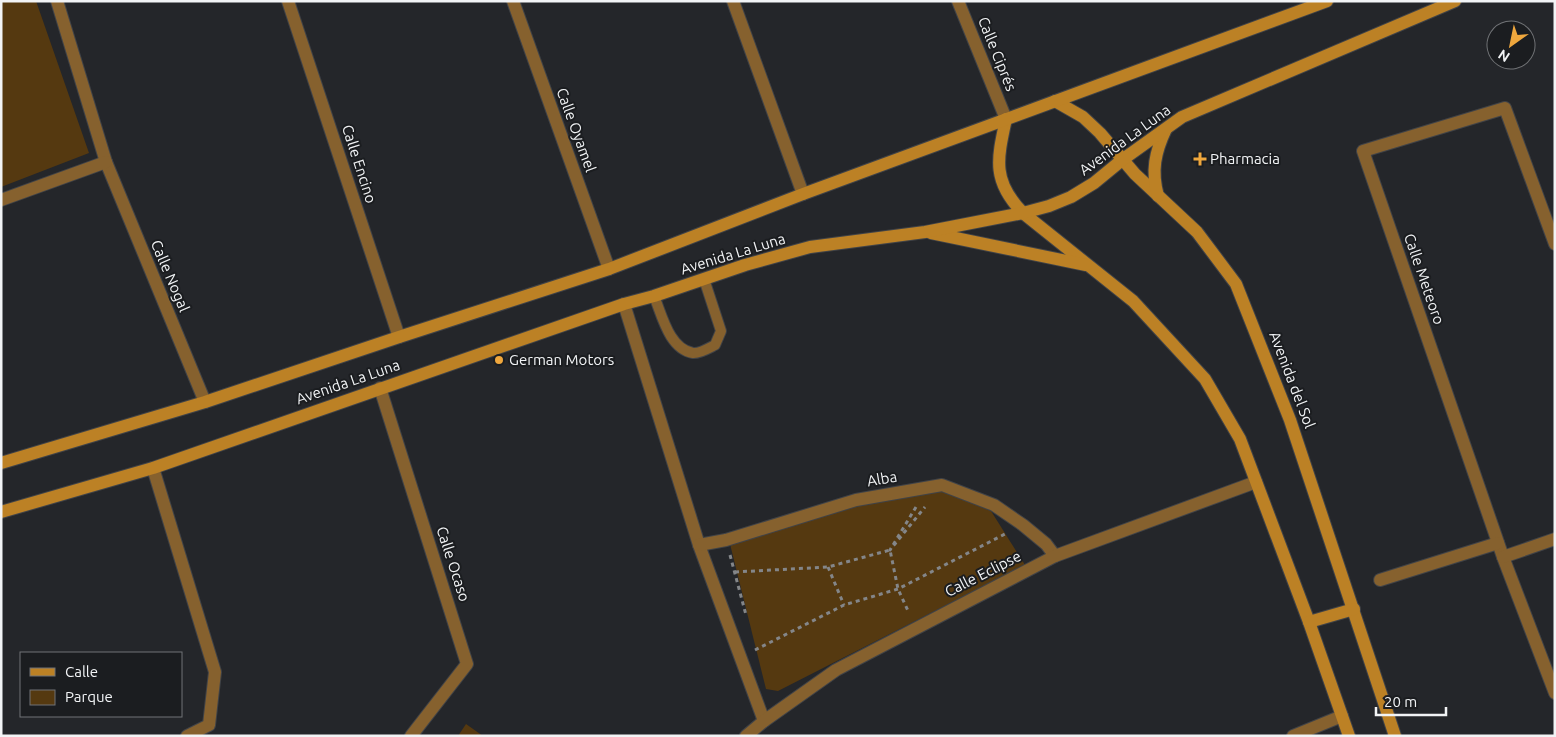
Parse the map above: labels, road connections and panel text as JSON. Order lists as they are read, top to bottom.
{
  "streets": {
    "main road": ["Avenida La Luna", "Avenida del Sol"],
    "street": [
      "Calle Ciprés",
      "Calle Oyamel",
      "Calle Encino",
      "Calle Nogal",
      "Calle Meteoro",
      "Alba",
      "Calle Ocaso",
      "Calle Eclipse"
    ]
  },
  "crossings": [
    ["Calle Ciprés", "Avenida La Luna"],
    ["Calle Ciprés", "Avenida del Sol"],
    ["Calle Oyamel", "Avenida La Luna"],
    ["Avenida La Luna", "Calle Encino"],
    ["Avenida La Luna", "Calle Nogal"],
    ["Avenida La Luna", "Avenida del Sol"],
    ["Avenida La Luna", "Calle Ocaso"]
  ],
  "places": {
    "health": ["Pharmacia"],
    "other": ["German Motors"]
  },
  "legend": ["Calle", "Parque"],
  "scale_bar": "20 m",
  "north": "bottom left"
}
